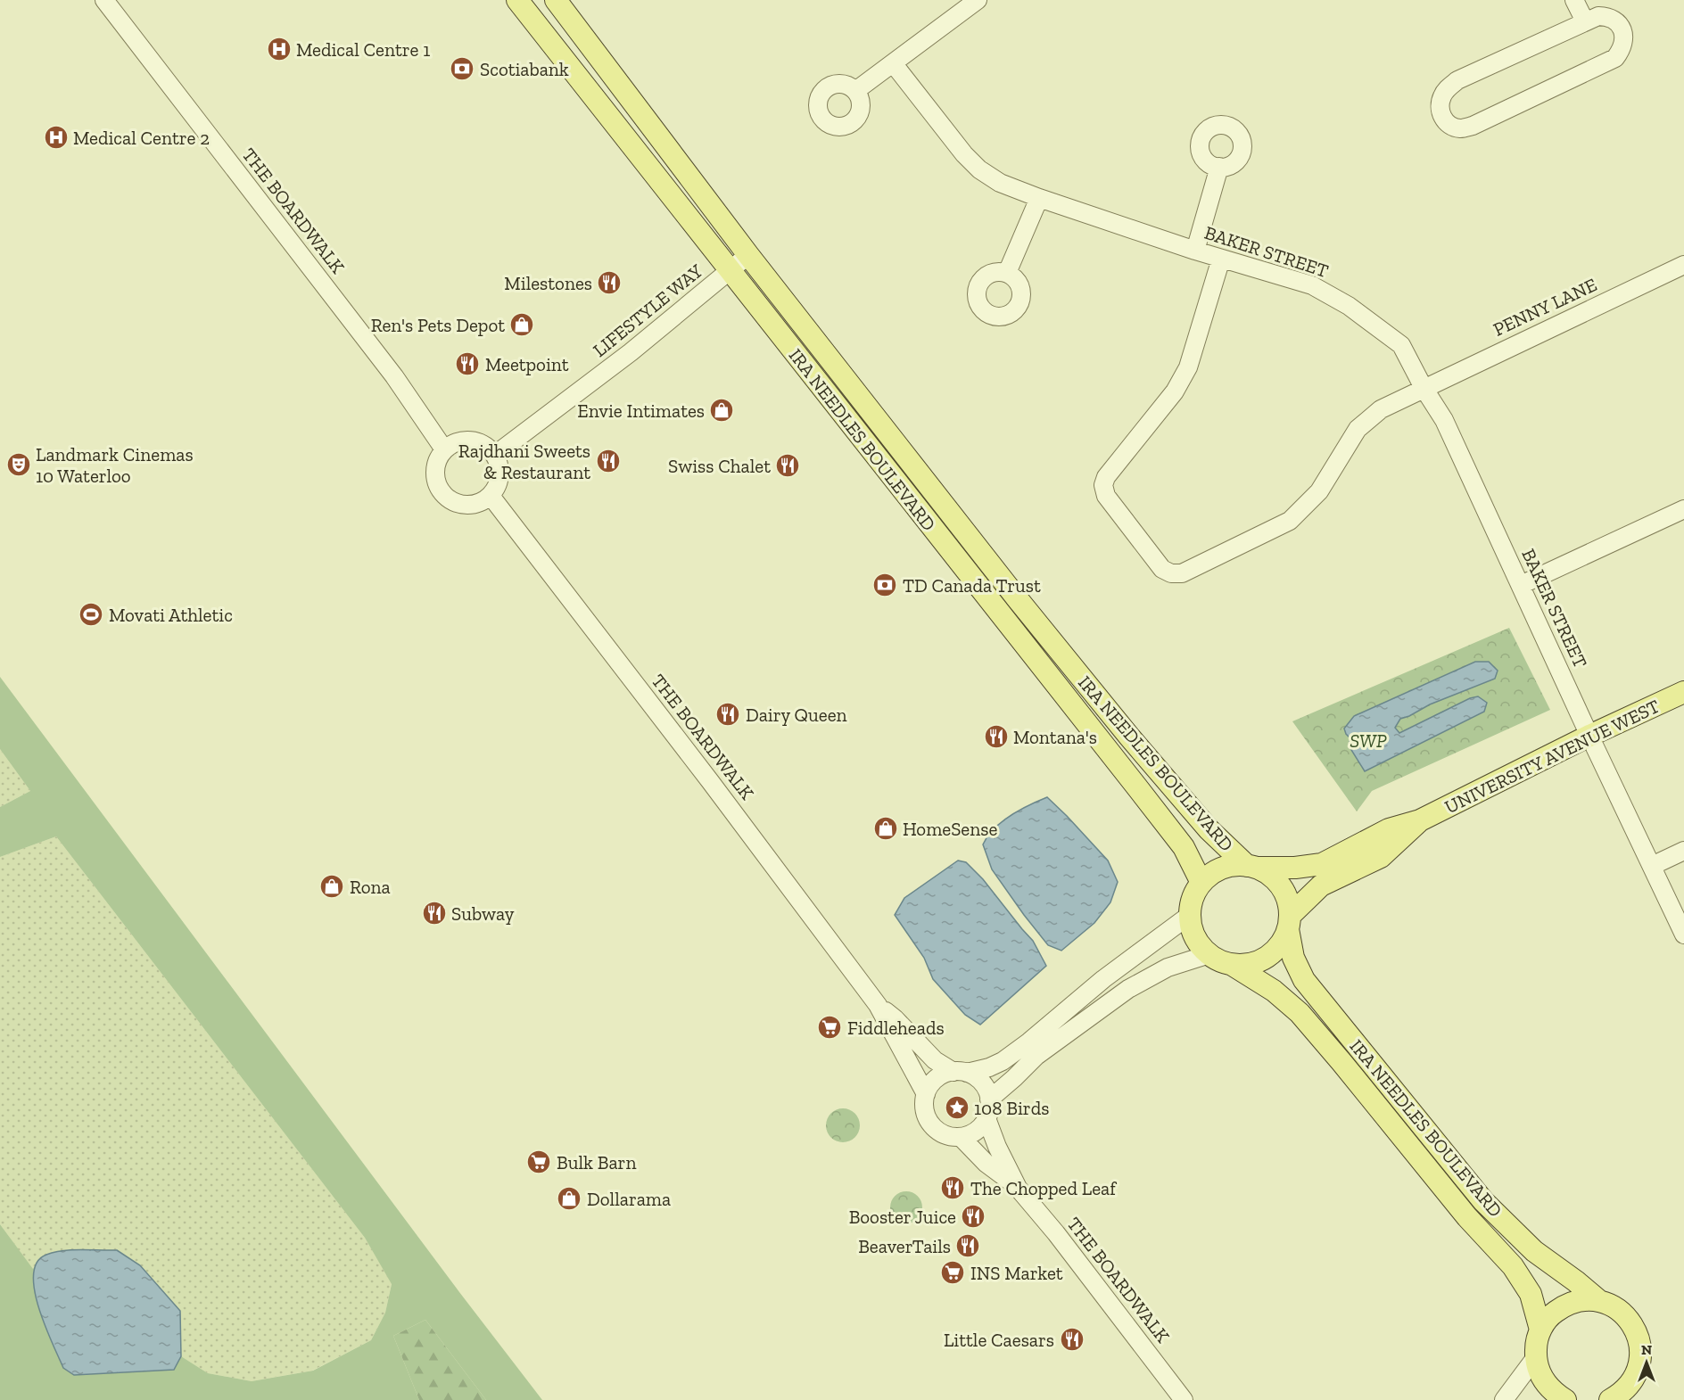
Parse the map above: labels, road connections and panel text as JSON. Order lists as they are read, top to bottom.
{
  "streets": {
    "main road": ["IRA NEEDLES BOULEVARD", "UNIVERSITY AVENUE WEST"],
    "street": [
      "THE BOARDWALK",
      "BAKER STREET",
      "PENNY LANE",
      "LIFESTYLE WAY"
    ]
  },
  "crossings": [
    ["THE BOARDWALK", "LIFESTYLE WAY"],
    ["BAKER STREET", "PENNY LANE"],
    ["BAKER STREET", "UNIVERSITY AVENUE WEST"],
    ["LIFESTYLE WAY", "IRA NEEDLES BOULEVARD"],
    ["IRA NEEDLES BOULEVARD", "UNIVERSITY AVENUE WEST"]
  ],
  "parks": ["SWP"],
  "places": {
    "hospital": ["Medical Centre 1", "Medical Centre 2"],
    "bank": ["Scotiabank", "TD Canada Trust"],
    "restaurant": [
      "Milestones",
      "Meetpoint",
      "Rajdhani Sweets & Restaurant",
      "Swiss Chalet",
      "Dairy Queen",
      "Montana's",
      "Subway",
      "The Chopped Leaf",
      "Booster Juice",
      "BeaverTails",
      "Little Caesars"
    ],
    "shop": [
      "Ren's Pets Depot",
      "Envie Intimates",
      "HomeSense",
      "Rona",
      "Dollarama"
    ],
    "theatre": ["Landmark Cinemas 10 Waterloo"],
    "sports": ["Movati Athletic"],
    "supermarket": ["Fiddleheads", "Bulk Barn", "INS Market"],
    "place": ["108 Birds"]
  },
  "north": "top"
}
